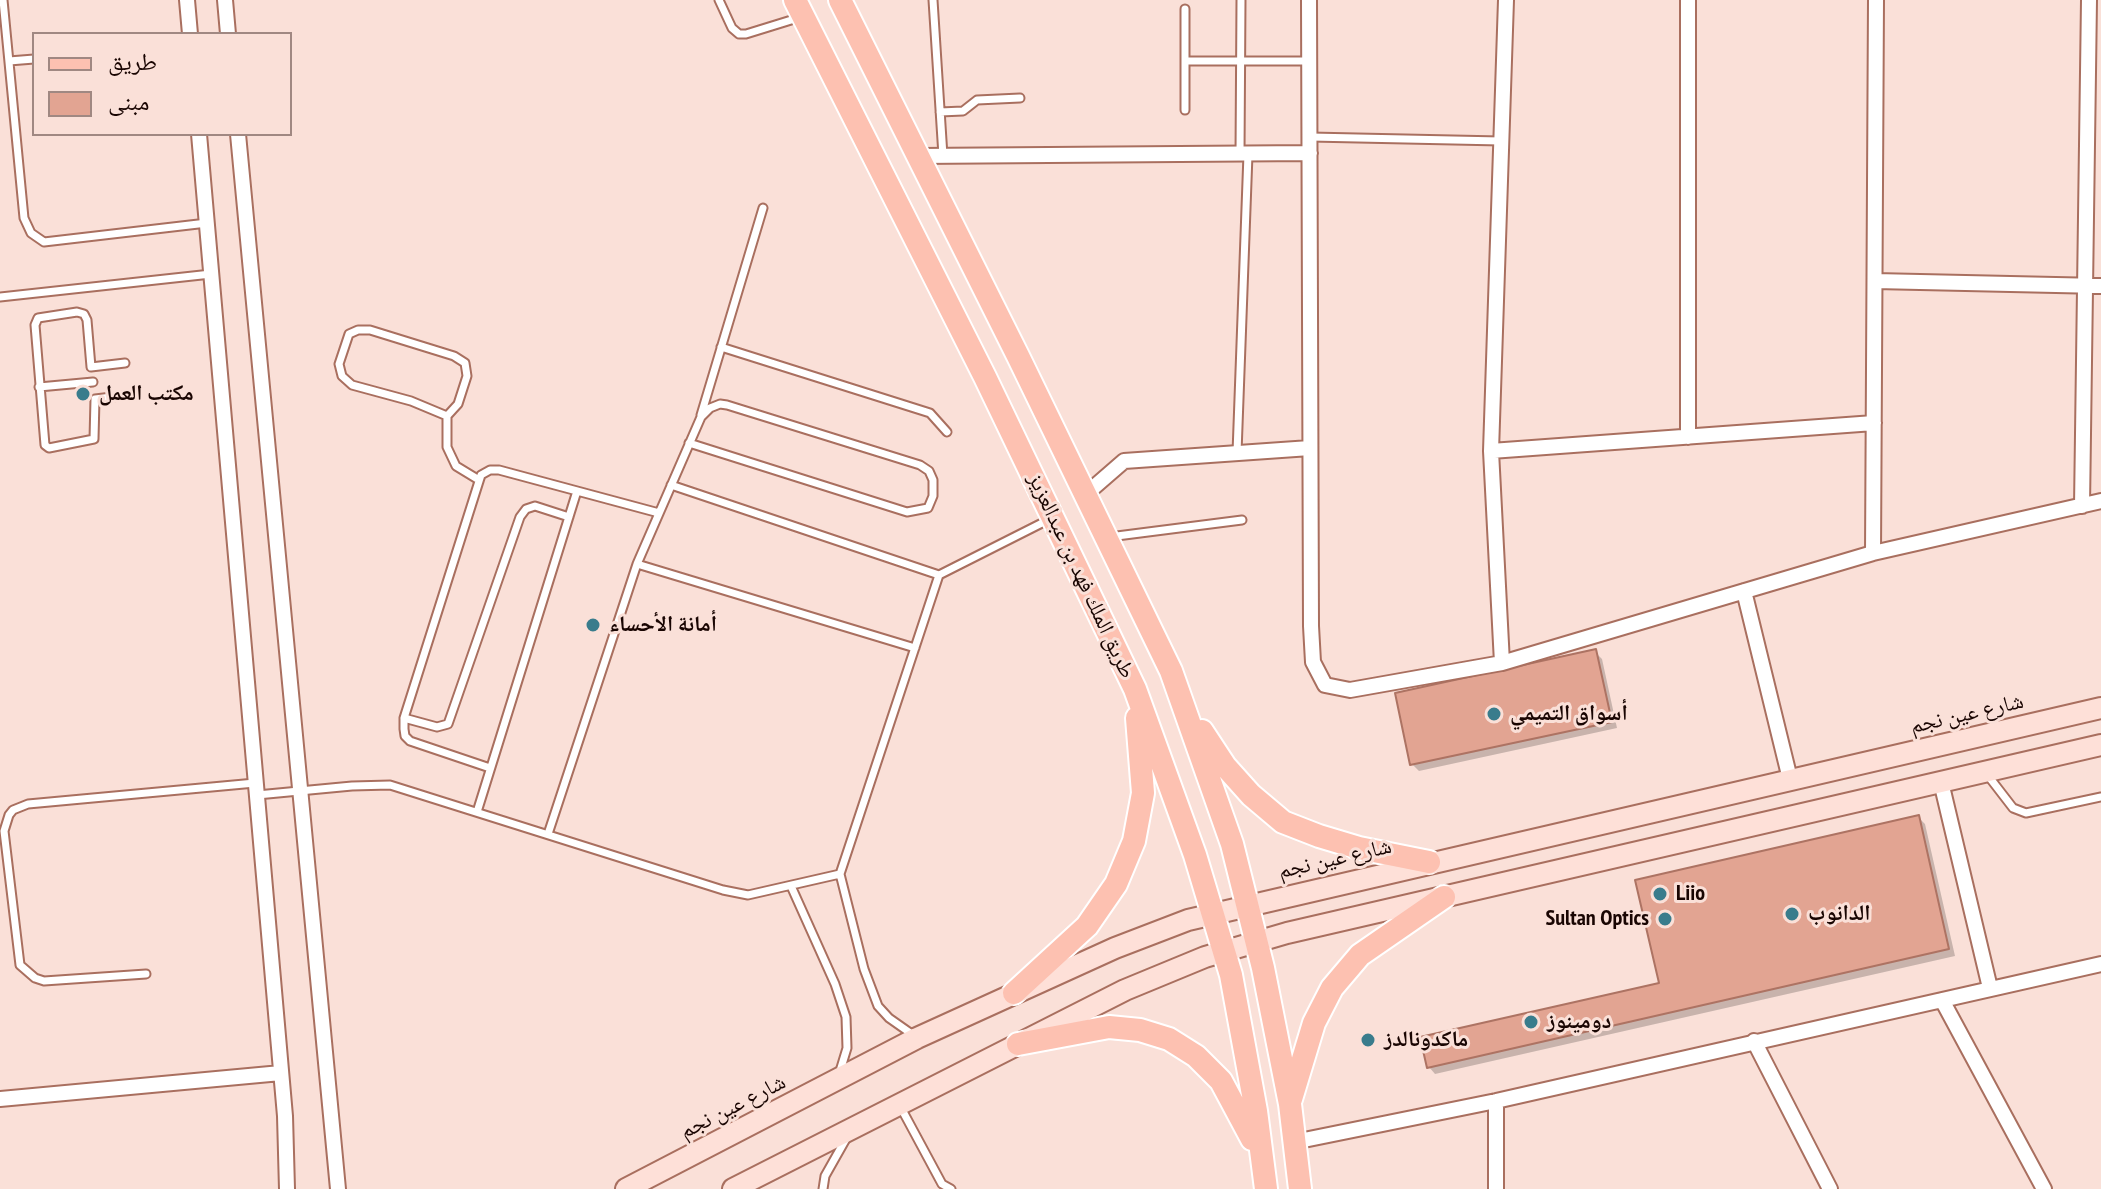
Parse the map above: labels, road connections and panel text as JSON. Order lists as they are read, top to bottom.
{
  "streets": {
    "main road": ["طريق الملك فهد بن عبدالعزيز", "شارع عين نجم"]
  },
  "crossings": [
    ["طريق الملك فهد بن عبدالعزيز", "شارع عين نجم"]
  ],
  "places": [
    "مكتب العمل",
    "أمانة الأحساء",
    "أسواق التميمي",
    "Liio",
    "الدانوب",
    "Sultan Optics",
    "دومينوز",
    "ماكدونالدز"
  ],
  "legend": ["طريق", "مبنى"]
}
